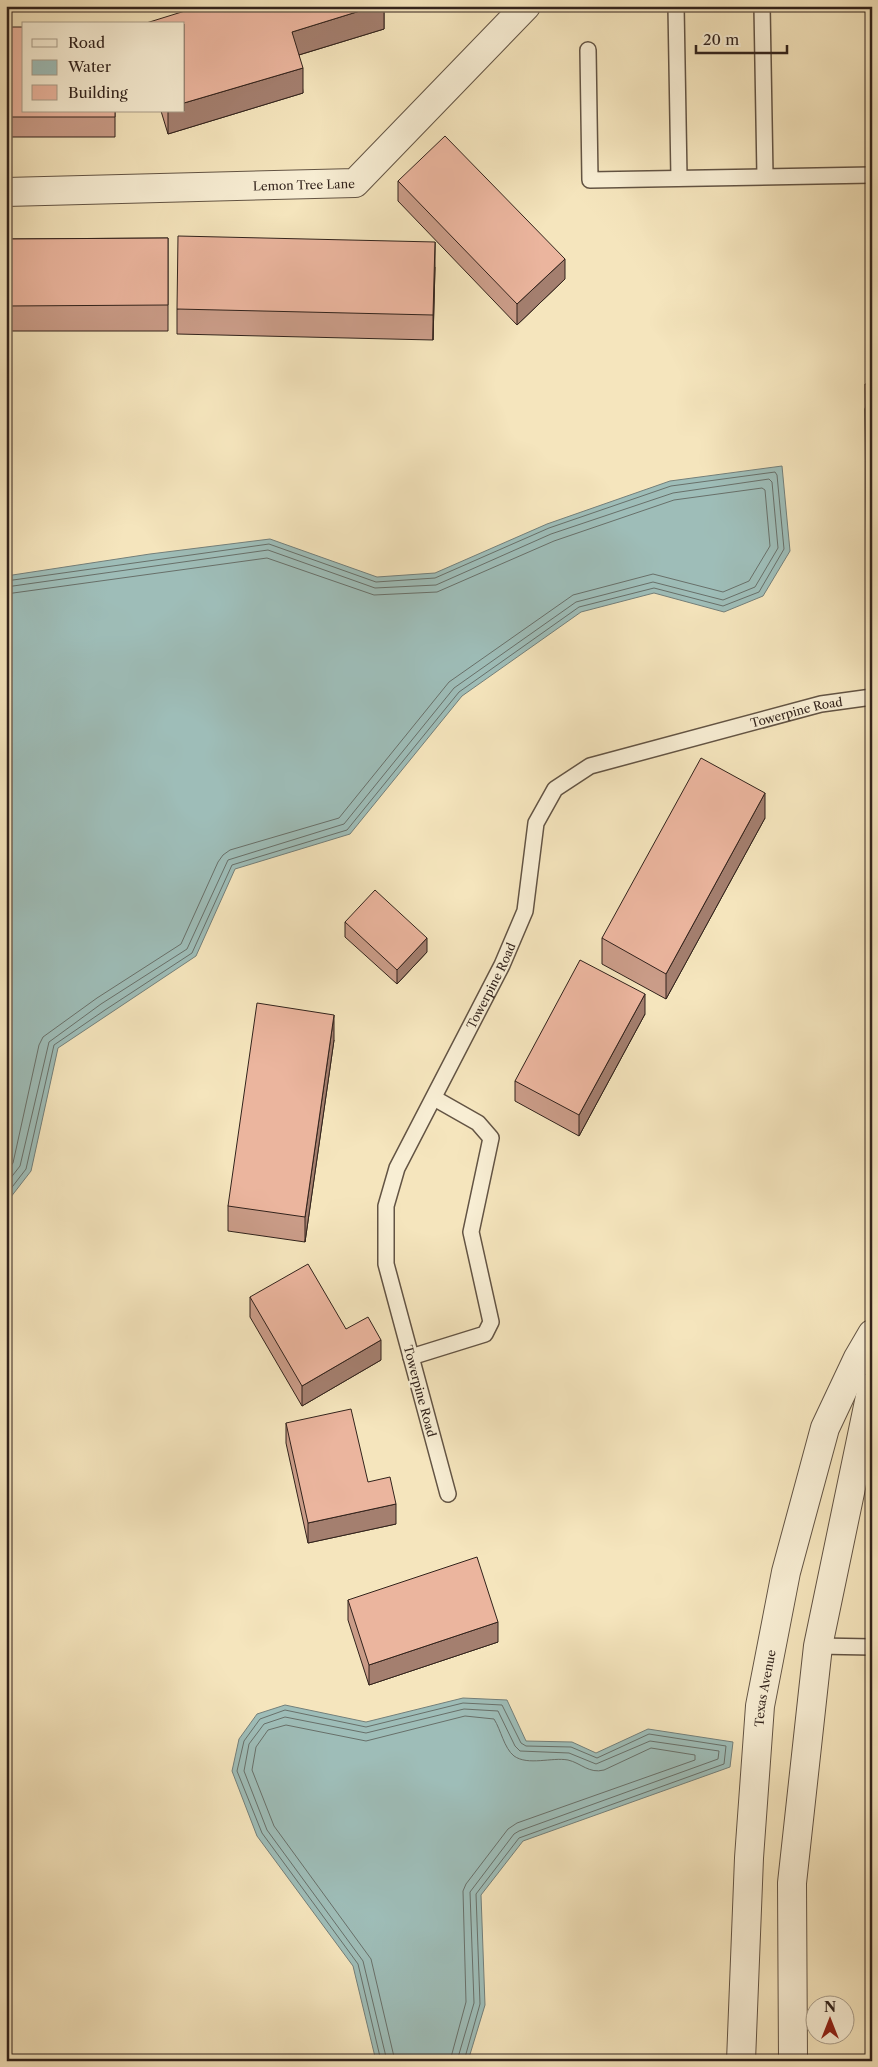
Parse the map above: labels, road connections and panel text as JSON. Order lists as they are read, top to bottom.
{
  "streets": {
    "street": ["Lemon Tree Lane", "Texas Avenue"],
    "lane": ["Towerpine Road"]
  },
  "legend": ["Road", "Water", "Building"],
  "scale_bar": "20 m",
  "north": "top"
}
